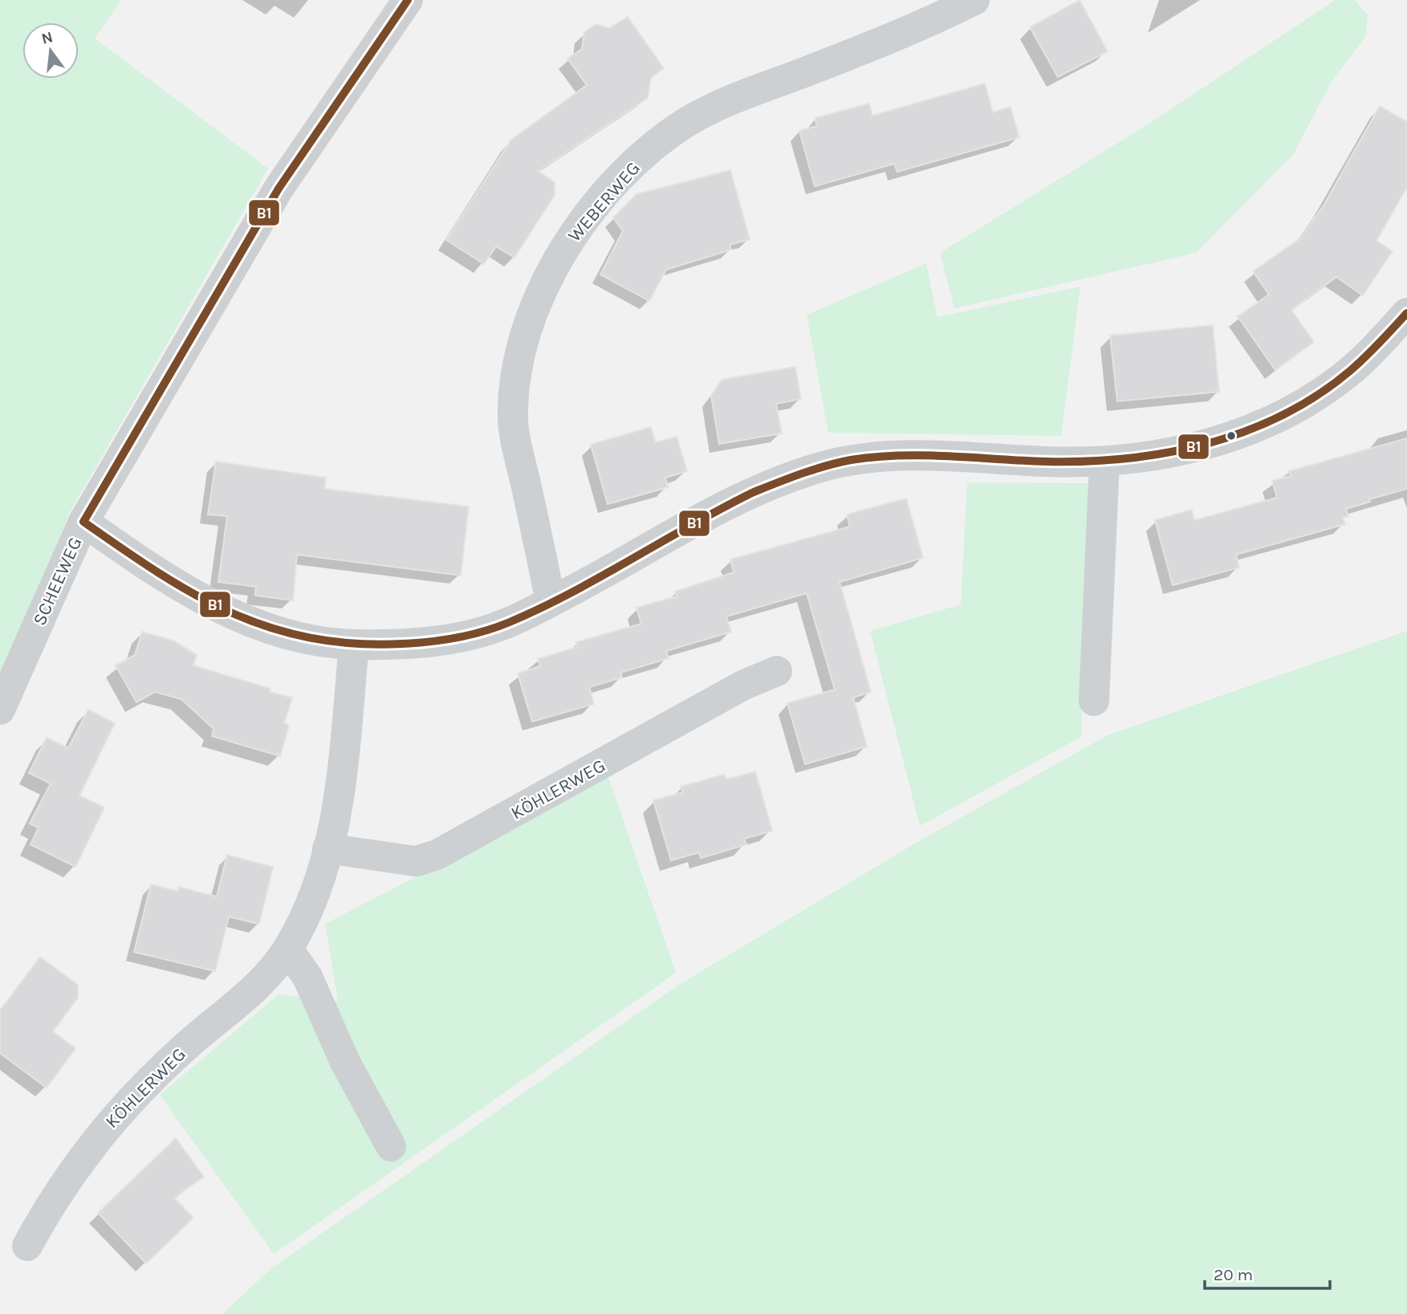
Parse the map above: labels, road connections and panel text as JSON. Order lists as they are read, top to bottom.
{
  "streets": {
    "street": ["WEBERWEG", "SCHEEWEG", "KÖHLERWEG"]
  },
  "lines": ["transit line B1"],
  "scale_bar": "20 m",
  "north": "top"
}
